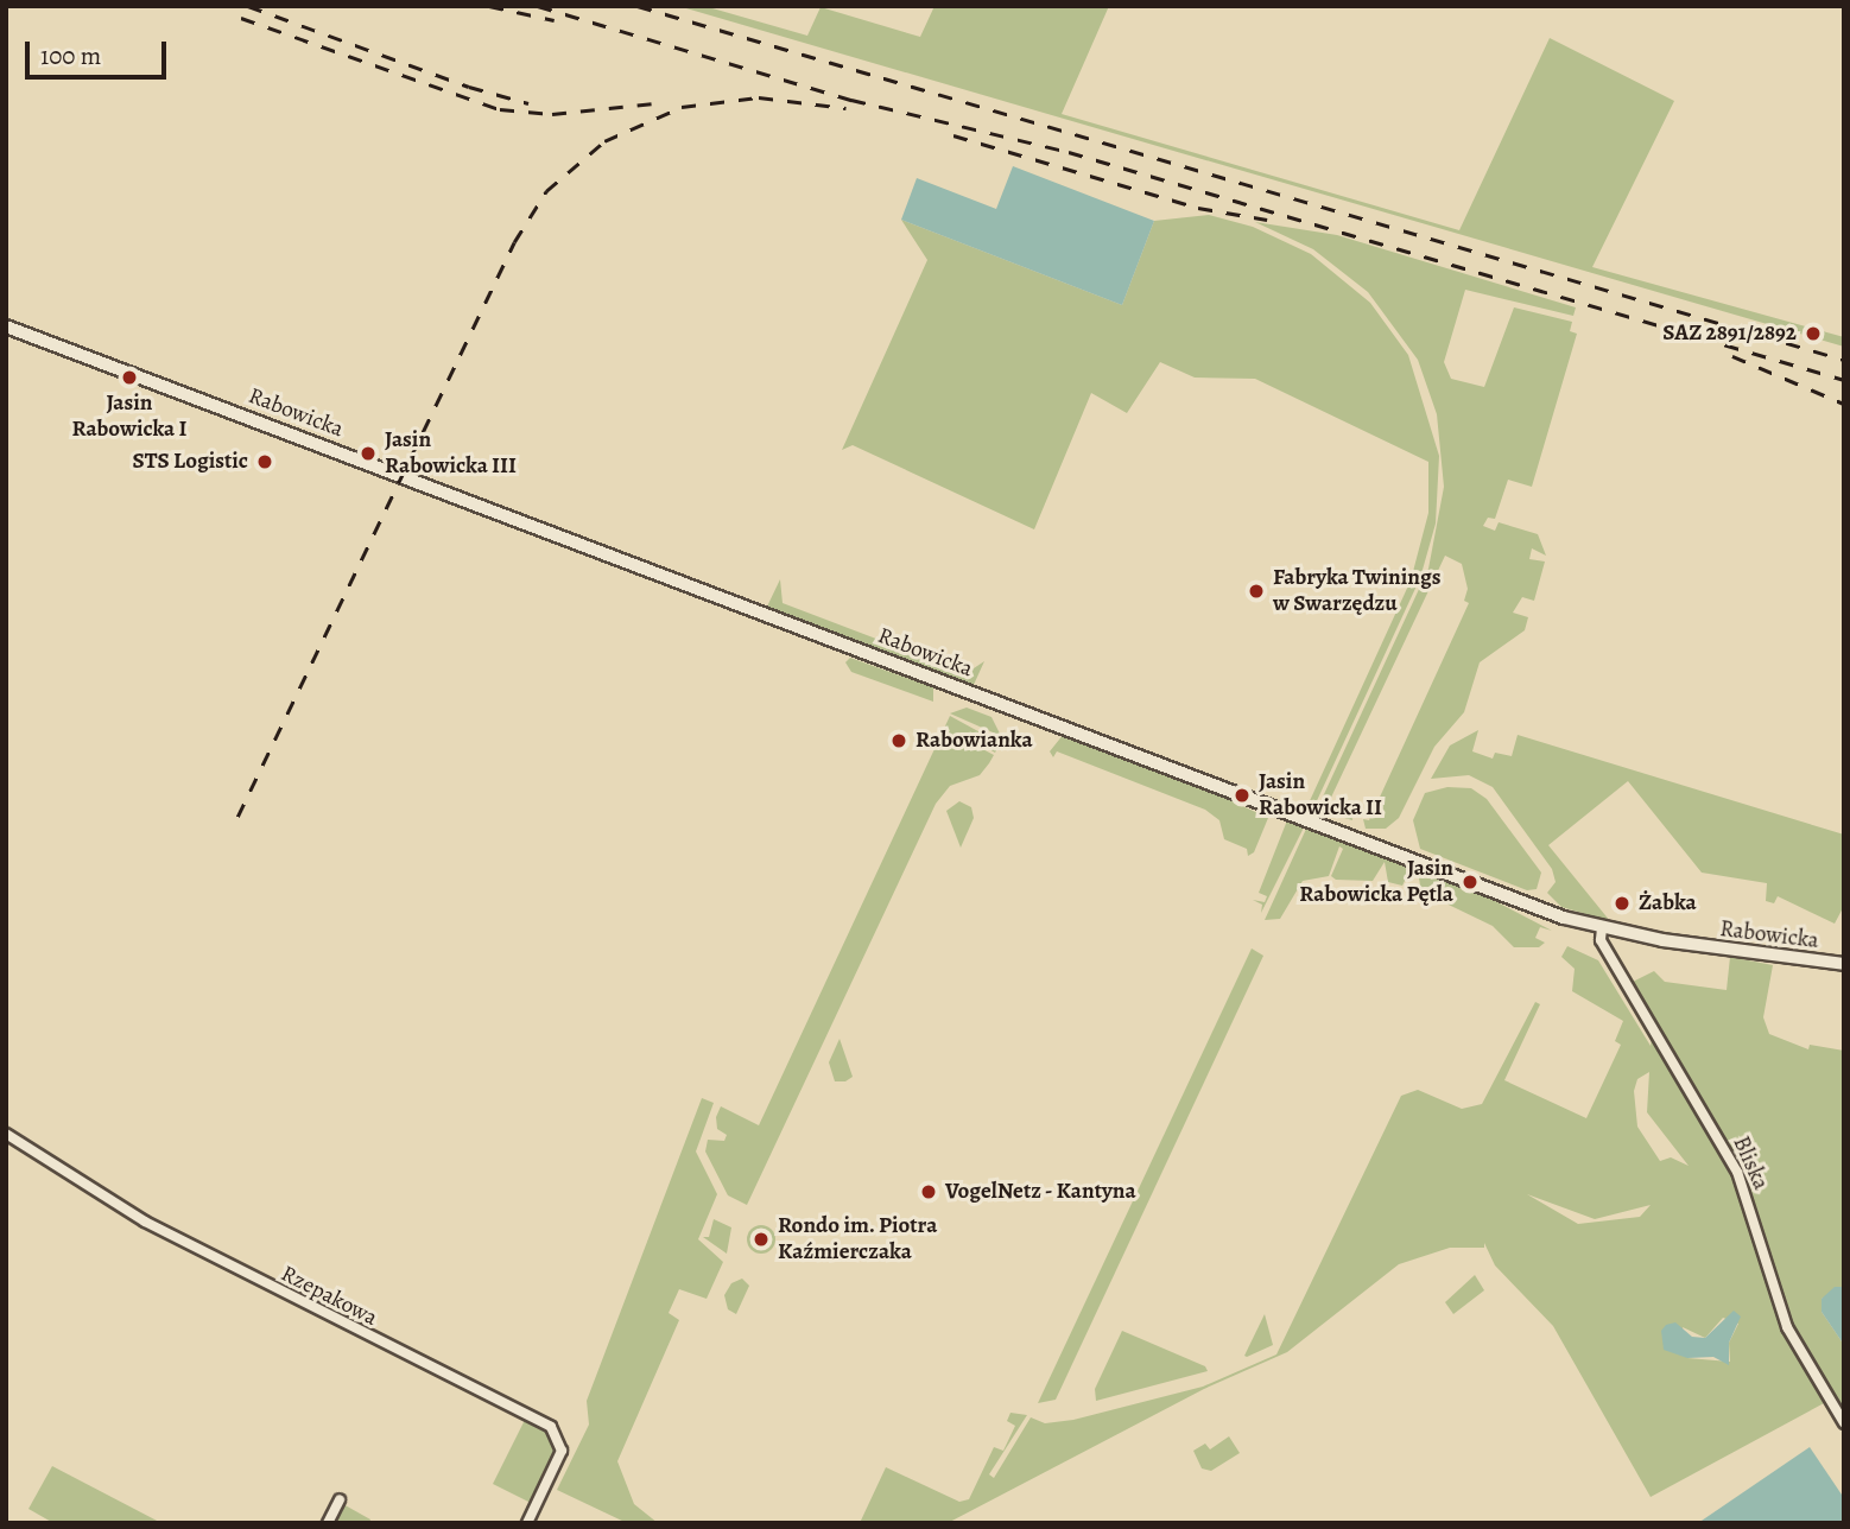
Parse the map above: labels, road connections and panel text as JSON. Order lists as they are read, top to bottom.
{
  "streets": {
    "street": ["Rabowicka", "Bliska", "Rzepakowa"]
  },
  "crossings": [
    ["Rabowicka", "Bliska"]
  ],
  "places": [
    "SAZ 2891/2892",
    "Jasin Rabowicka I",
    "Jasin Rabowicka III",
    "STS Logistic",
    "Fabryka Twinings w Swarzędzu",
    "Rabowianka",
    "Jasin Rabowicka II",
    "Jasin Rabowicka Pętla",
    "Żabka",
    "VogelNetz - Kantyna",
    "Rondo im. Piotra Kaźmierczaka"
  ],
  "scale_bar": "100 m"
}
